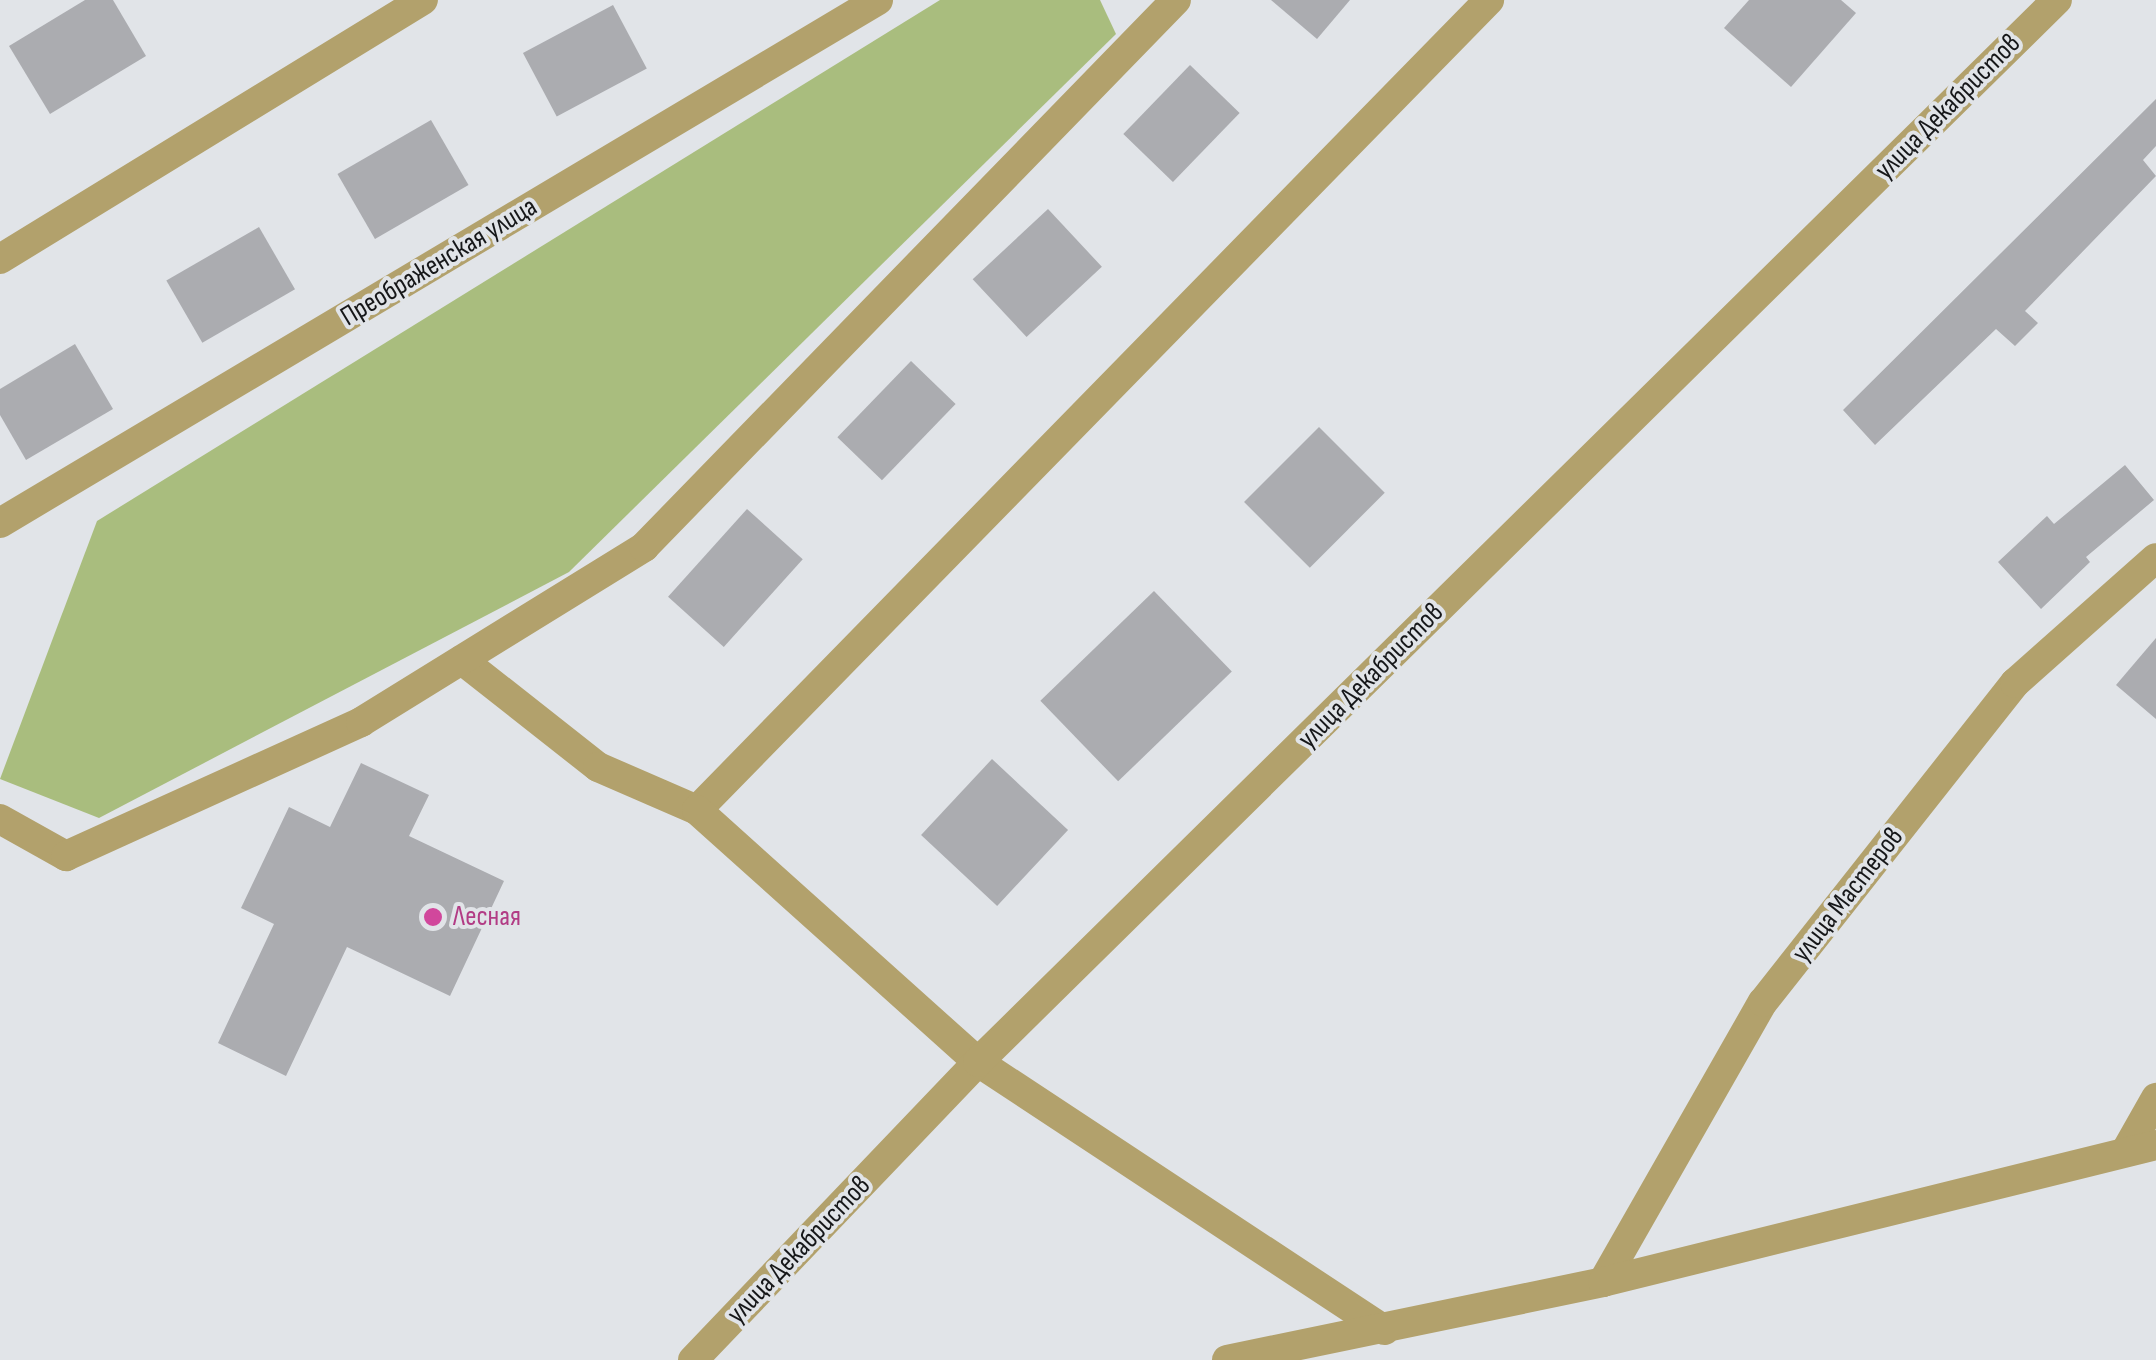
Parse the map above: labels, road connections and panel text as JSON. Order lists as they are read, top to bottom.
{
  "streets": {
    "street": ["улица Декабристов", "Преображенская улица", "улица Мастеров"]
  },
  "places": ["Лесная"]
}
